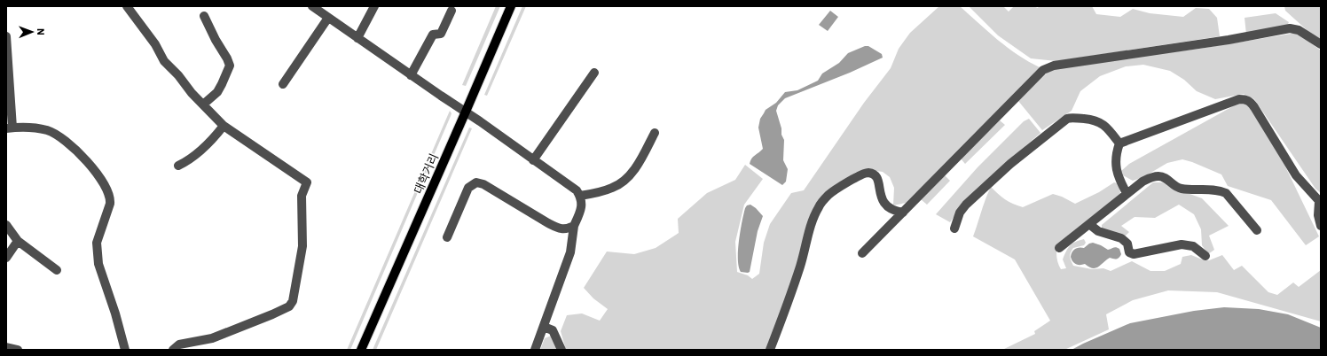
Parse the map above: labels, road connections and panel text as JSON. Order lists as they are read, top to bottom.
{
  "streets": {
    "main road": ["대학거리"]
  },
  "north": "right"
}
